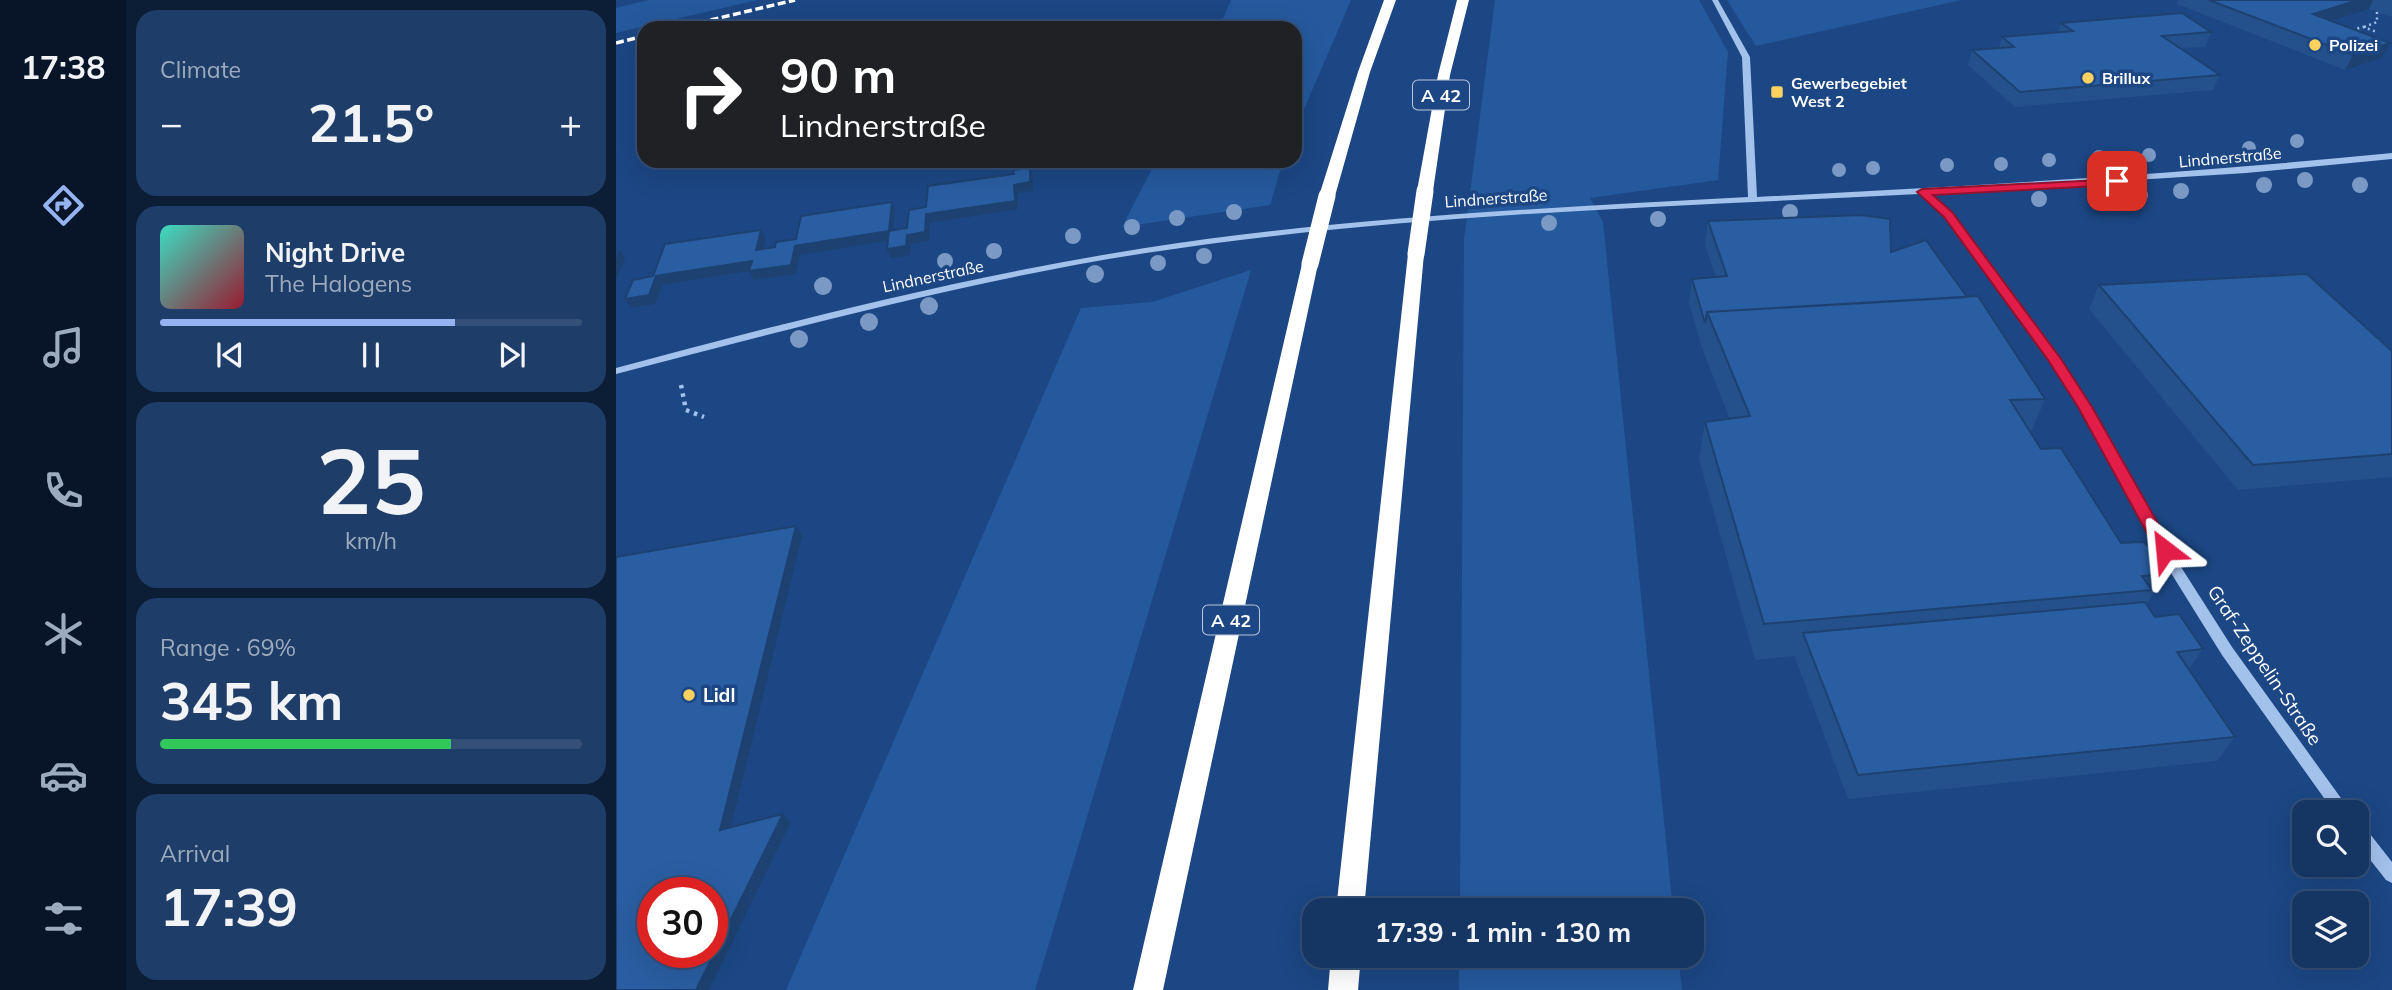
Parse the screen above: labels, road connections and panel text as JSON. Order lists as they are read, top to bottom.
{
  "streets": {
    "highway": ["A 42"],
    "street": ["Lindnerstraße", "Graf-Zeppelin-Straße"]
  },
  "crossings": [
    ["Lindnerstraße", "Graf-Zeppelin-Straße"]
  ],
  "places": {
    "other": ["Polizei", "Brillux", "Lidl"],
    "transit": ["Gewerbegebiet West 2"]
  },
  "page": {
    "tabs": "17:38",
    "tile": [
      "Climate",
      ["25", "km/h"],
      ["Range · 69%", "345 km"],
      ["Arrival", "17:39"]
    ],
    "turn": ["90 m", "Lindnerstraße"],
    "heat": ["−", "21.5°", "+"],
    "song": ["Night Drive", "The Halogens"],
    "limit": "30",
    "trip": "17:39 · 1 min · 130 m"
  }
}
